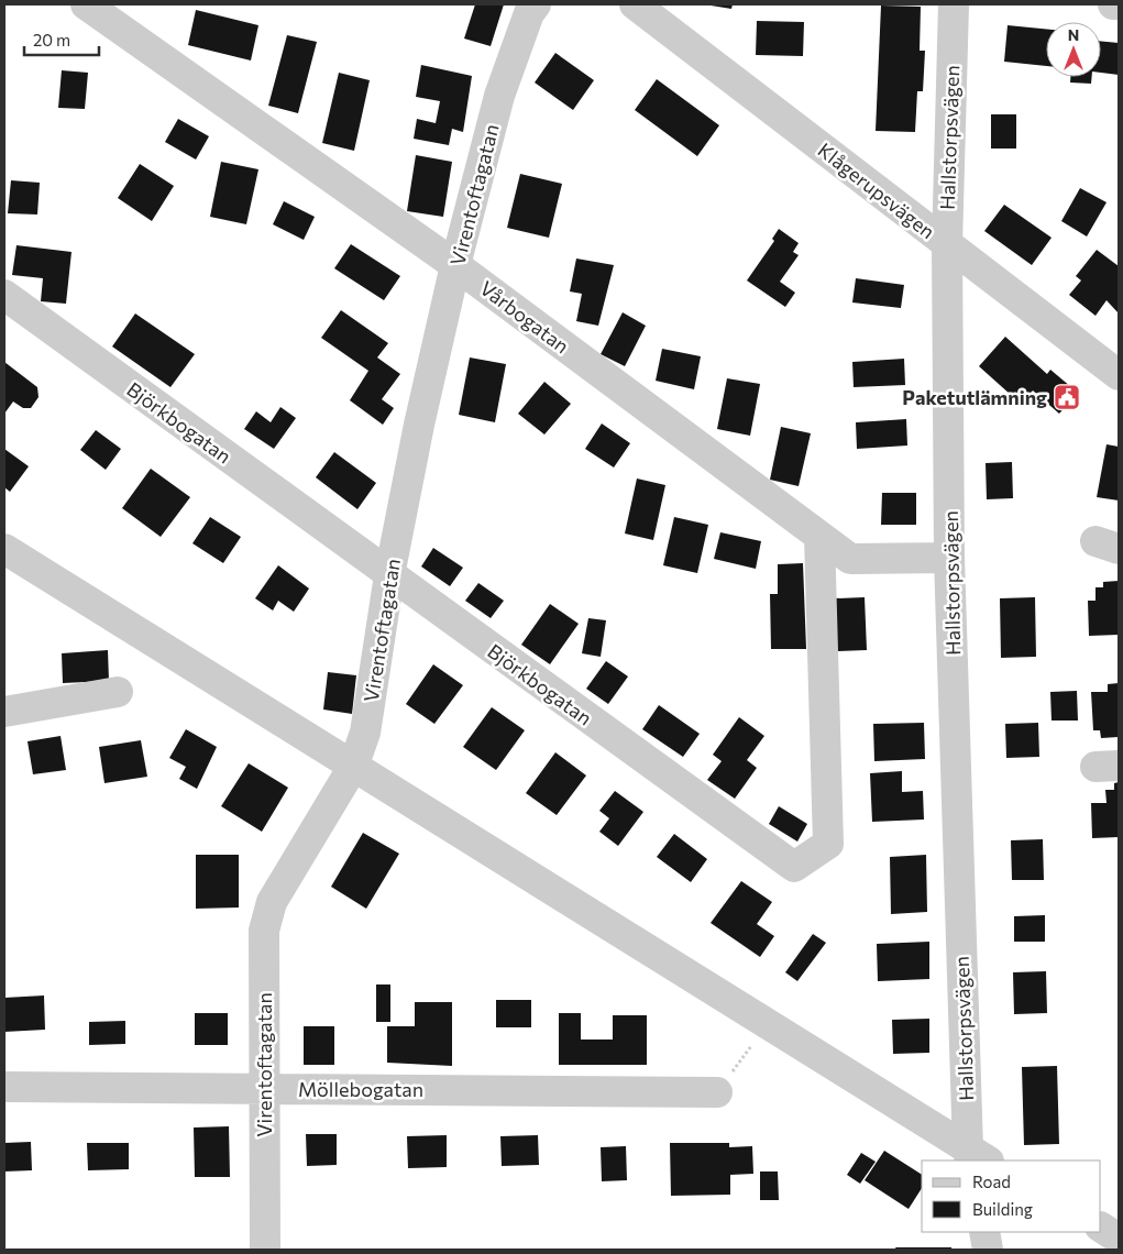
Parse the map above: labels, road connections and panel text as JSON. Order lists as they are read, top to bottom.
{
  "streets": {
    "street": [
      "Hallstorpsvägen",
      "Klågerupsvägen",
      "Virentoftagatan",
      "Vårbogatan",
      "Björkbogatan",
      "Möllebogatan"
    ]
  },
  "crossings": [
    ["Hallstorpsvägen", "Klågerupsvägen"],
    ["Hallstorpsvägen", "Vårbogatan"],
    ["Virentoftagatan", "Vårbogatan"],
    ["Virentoftagatan", "Björkbogatan"],
    ["Virentoftagatan", "Möllebogatan"],
    ["Vårbogatan", "Björkbogatan"]
  ],
  "places": {
    "public building": ["Paketutlämning"]
  },
  "legend": ["Road", "Building"],
  "scale_bar": "20 m",
  "north": "top"
}
